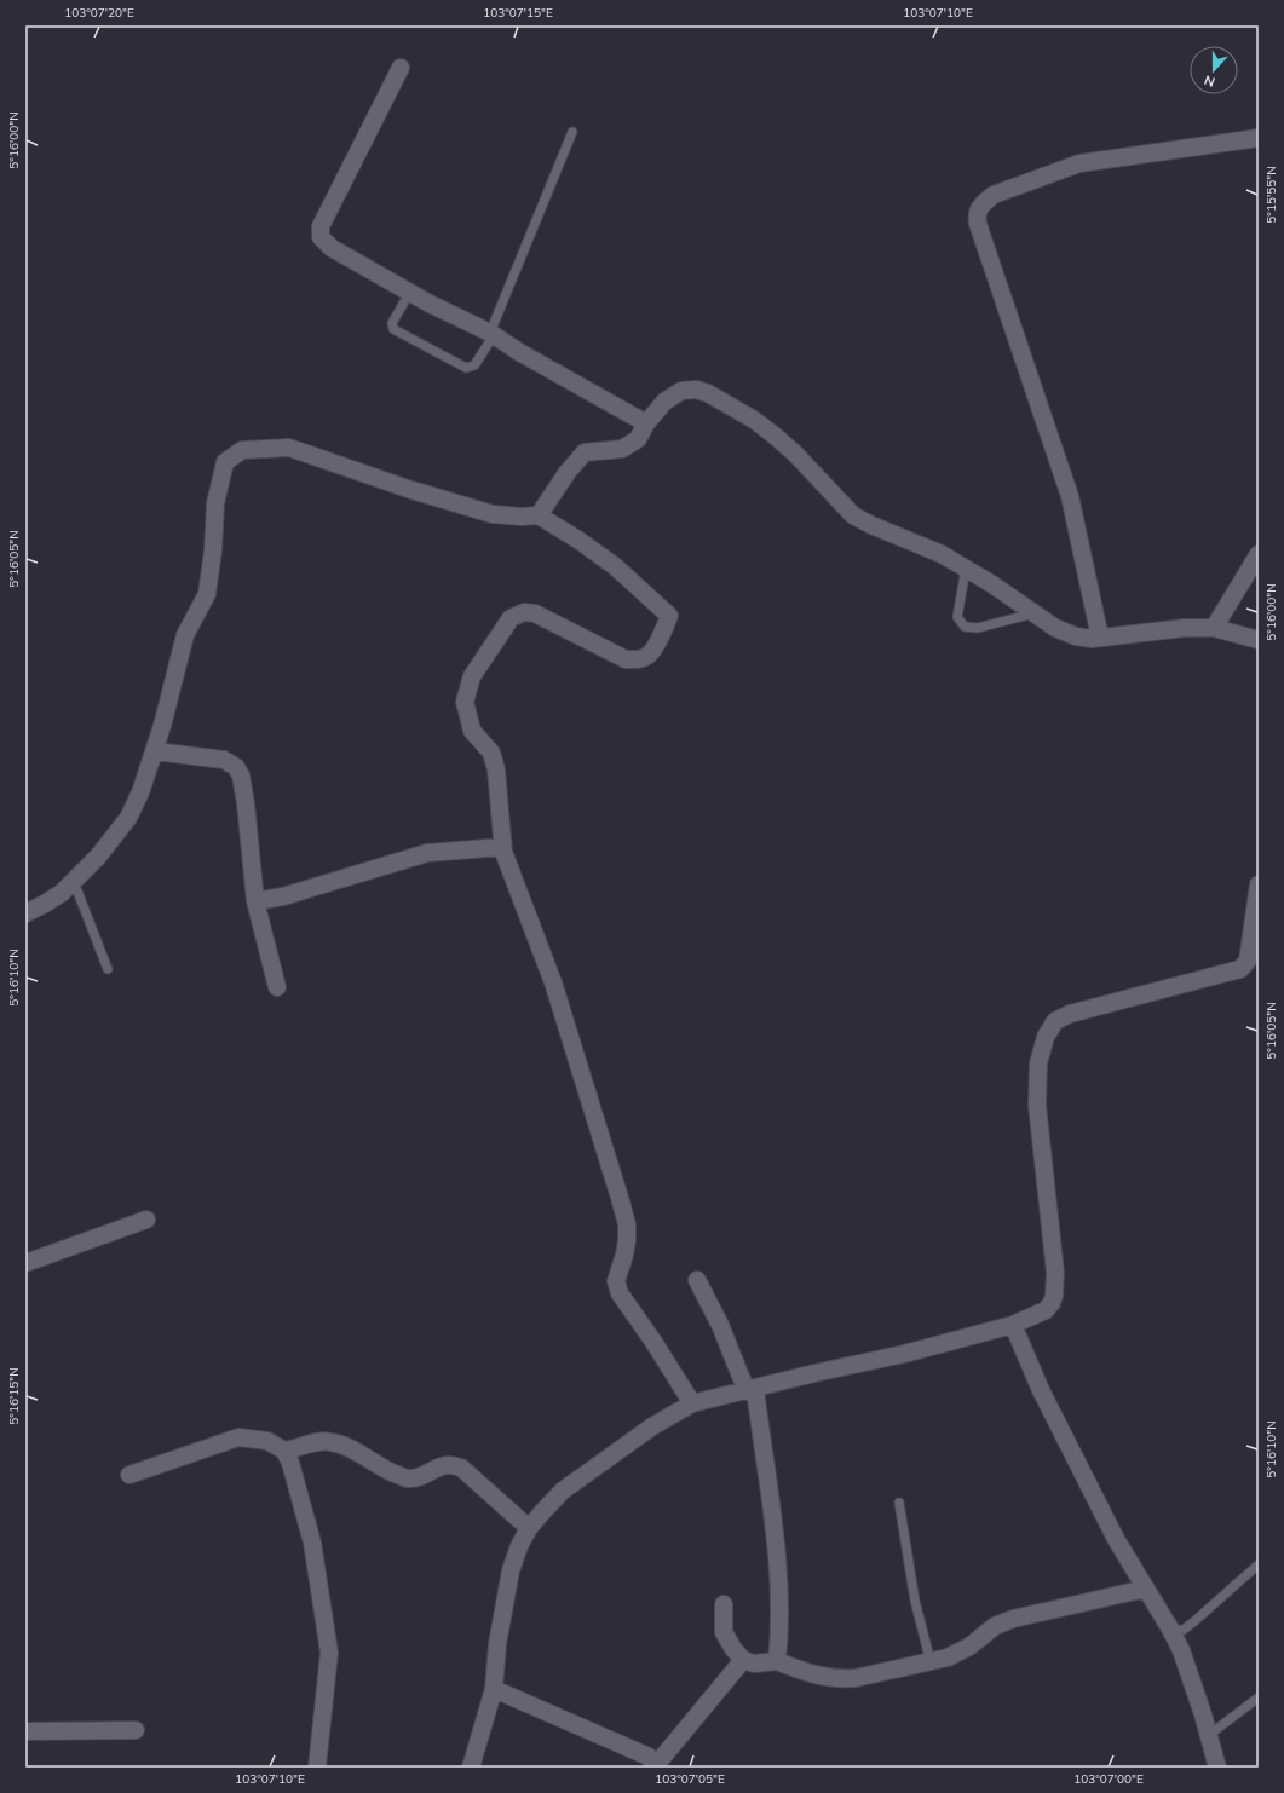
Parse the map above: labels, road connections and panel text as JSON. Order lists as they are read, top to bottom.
{
  "north": "bottom",
  "coordinates": [
    "103°07'20\"E",
    "103°07'15\"E",
    "103°07'10\"E",
    "5°16'00\"N",
    "5°15'55\"N",
    "5°16'05\"N",
    "5°16'10\"N",
    "5°16'15\"N",
    "103°07'05\"E",
    "103°07'00\"E"
  ]
}
